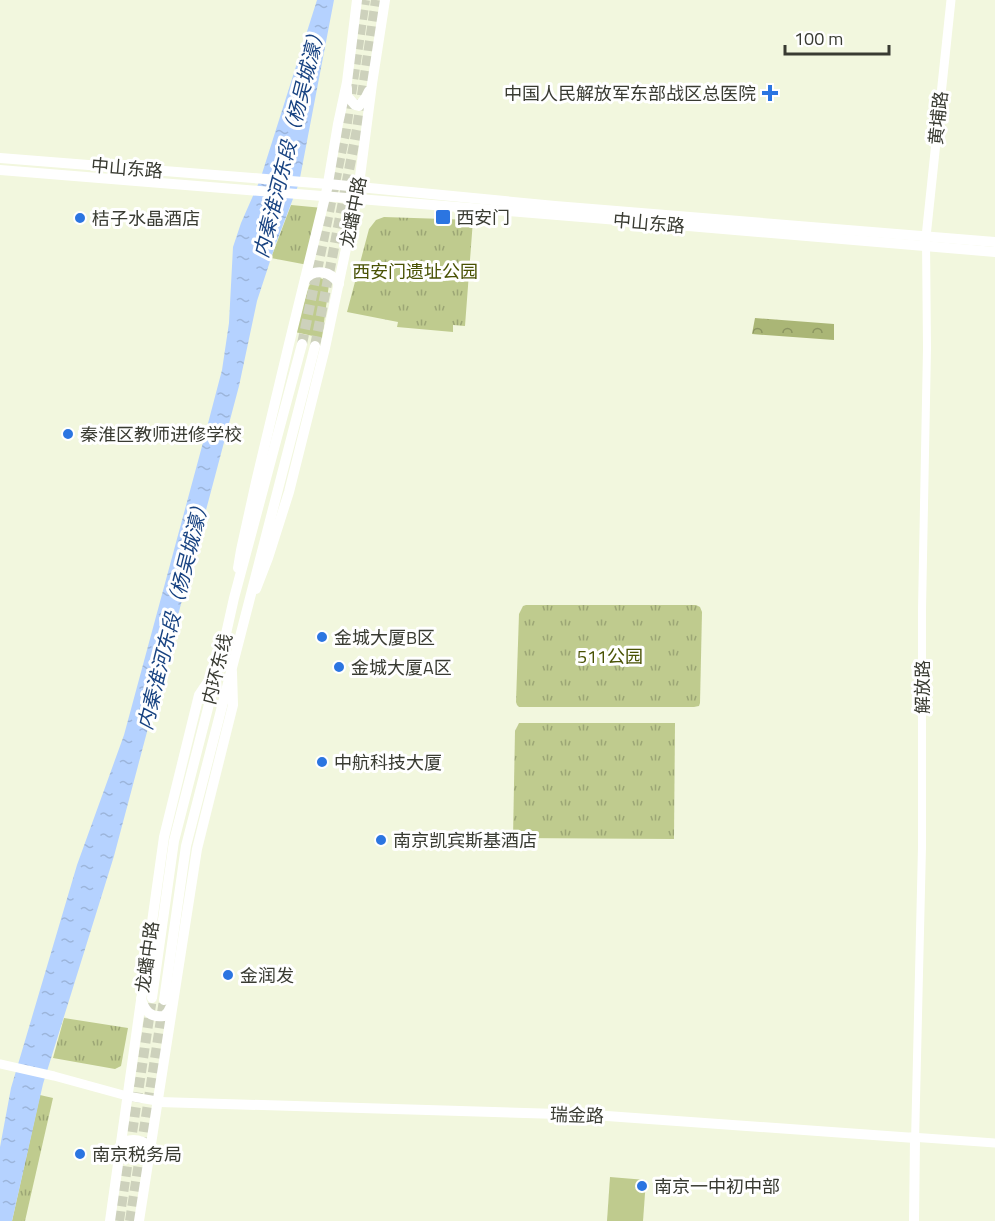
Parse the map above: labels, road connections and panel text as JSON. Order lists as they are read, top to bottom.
{
  "streets": {
    "main road": [
      "黄埔路",
      "中山东路",
      "龙蟠中路",
      "内环东线",
      "瑞金路"
    ],
    "street": ["解放路"]
  },
  "crossings": [
    ["黄埔路", "中山东路"],
    ["黄埔路", "解放路"],
    ["中山东路", "龙蟠中路"],
    ["中山东路", "解放路"],
    ["龙蟠中路", "内环东线"],
    ["龙蟠中路", "瑞金路"],
    ["解放路", "瑞金路"]
  ],
  "water": ["内秦淮河东段（杨吴城濠）"],
  "parks": ["西安门遗址公园", "511公园"],
  "places": {
    "health": ["中国人民解放军东部战区总医院"],
    "transit": ["西安门"],
    "other": [
      "桔子水晶酒店",
      "秦淮区教师进修学校",
      "金城大厦B区",
      "金城大厦A区",
      "中航科技大厦",
      "南京凯宾斯基酒店",
      "金润发",
      "南京税务局",
      "南京一中初中部"
    ]
  },
  "scale_bar": "100 m"
}
